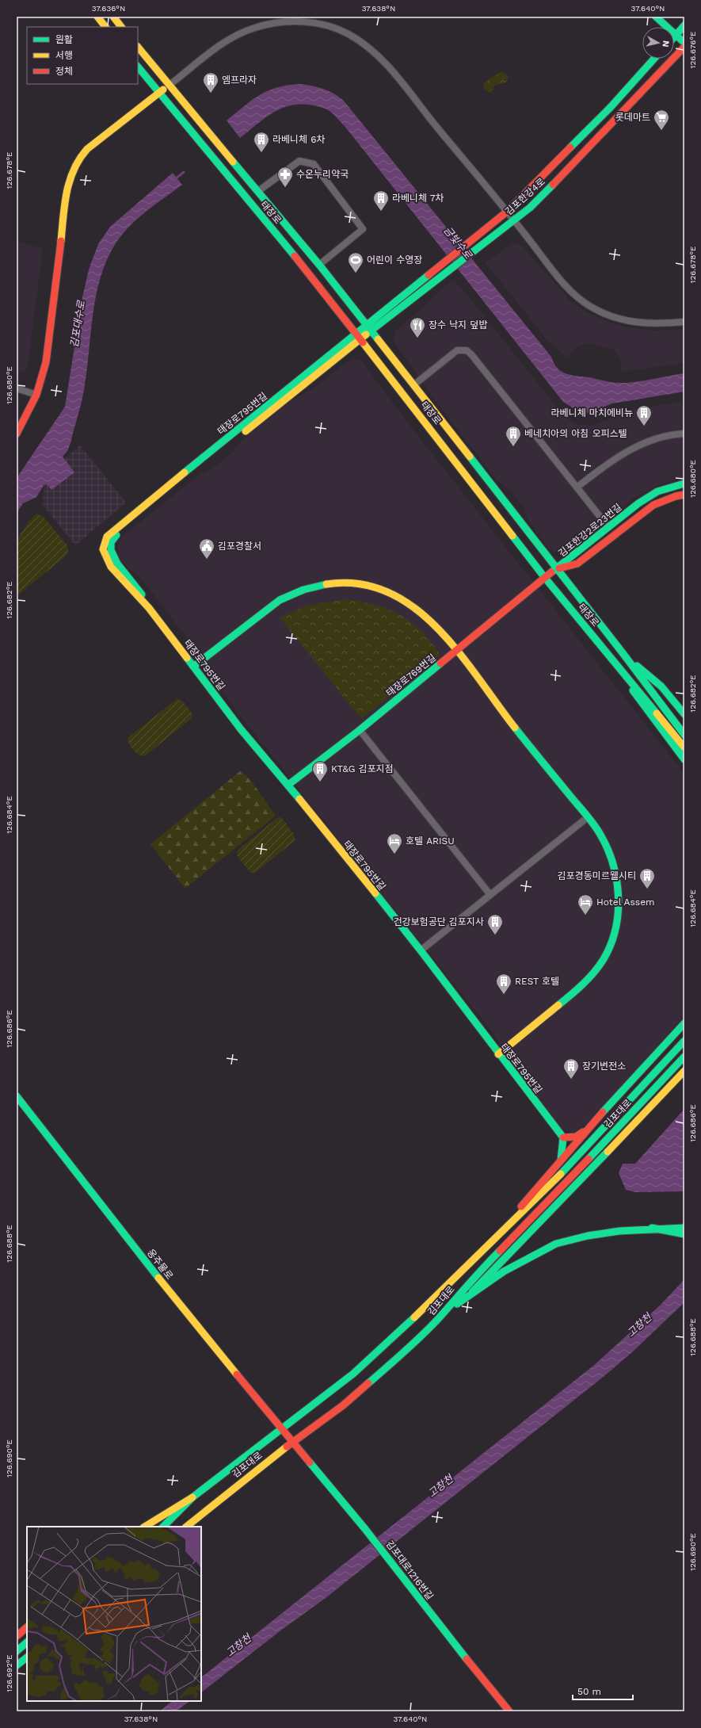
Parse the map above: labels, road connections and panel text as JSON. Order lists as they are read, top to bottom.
{
  "streets": {
    "main road": [
      "김포한강4로",
      "태장로",
      "태장로795번길",
      "김포한강2로23번길",
      "태장로769번길",
      "김포대로",
      "옹주물로",
      "김포대로1216번길"
    ]
  },
  "crossings": [
    ["김포한강4로", "태장로"],
    ["김포한강4로", "태장로795번길"],
    ["태장로", "태장로795번길"],
    ["태장로", "김포한강2로23번길"],
    ["태장로", "태장로769번길"],
    ["태장로795번길", "태장로769번길"],
    ["김포한강2로23번길", "태장로769번길"],
    ["김포대로", "옹주물로"],
    ["김포대로", "김포대로1216번길"],
    ["옹주물로", "김포대로1216번길"]
  ],
  "water": ["금빛수로", "김포대수로", "고창천"],
  "places": {
    "building": [
      "엠프라자",
      "라베니체 6차",
      "라베니체 7차",
      "라베니체 마치에비뉴",
      "베네치아의 아침 오피스텔",
      "KT&G 김포지점",
      "김포경동미르웰시티",
      "건강보험공단 김포지사",
      "REST 호텔",
      "장기변전소"
    ],
    "supermarket": ["롯데마트"],
    "pharmacy": ["수온누리약국"],
    "sports": ["어린이 수영장"],
    "restaurant": ["장수 낙지 덮밥"],
    "public building": ["김포경찰서"],
    "hotel": ["호텔 ARISU", "Hotel Assem"]
  },
  "legend": ["원활", "서행", "정체"],
  "scale_bar": "50 m",
  "north": "right",
  "coordinates": [
    "37.636°N",
    "37.638°N",
    "37.640°N",
    "126.676°E",
    "126.678°E",
    "126.680°E",
    "126.682°E",
    "126.684°E",
    "126.686°E",
    "126.688°E",
    "126.690°E",
    "126.692°E"
  ]
}
